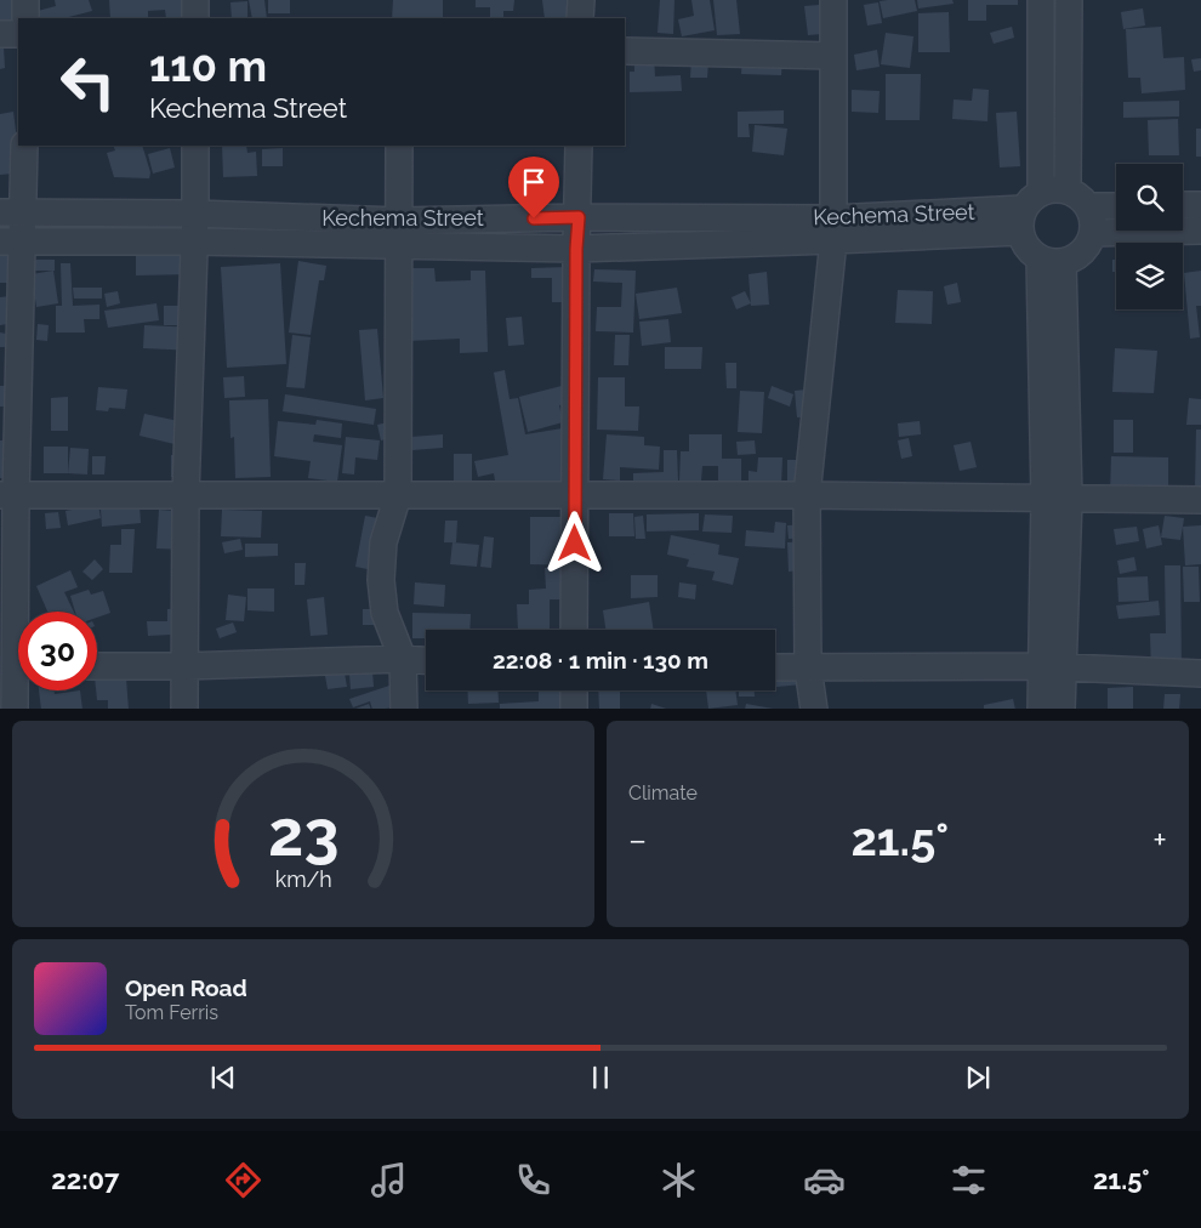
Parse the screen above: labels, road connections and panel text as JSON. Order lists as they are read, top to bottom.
{
  "streets": {
    "street": ["Kechema Street"]
  },
  "page": {
    "turn": ["110 m", "Kechema Street"],
    "limit": "30",
    "trip": "22:08 · 1 min · 130 m",
    "tile": "Climate",
    "heat": ["−", "21.5°", "+"],
    "song": ["Open Road", "Tom Ferris"],
    "tabs": ["22:07", "21.5°"],
    "gauge": ["23", "km/h"]
  }
}
